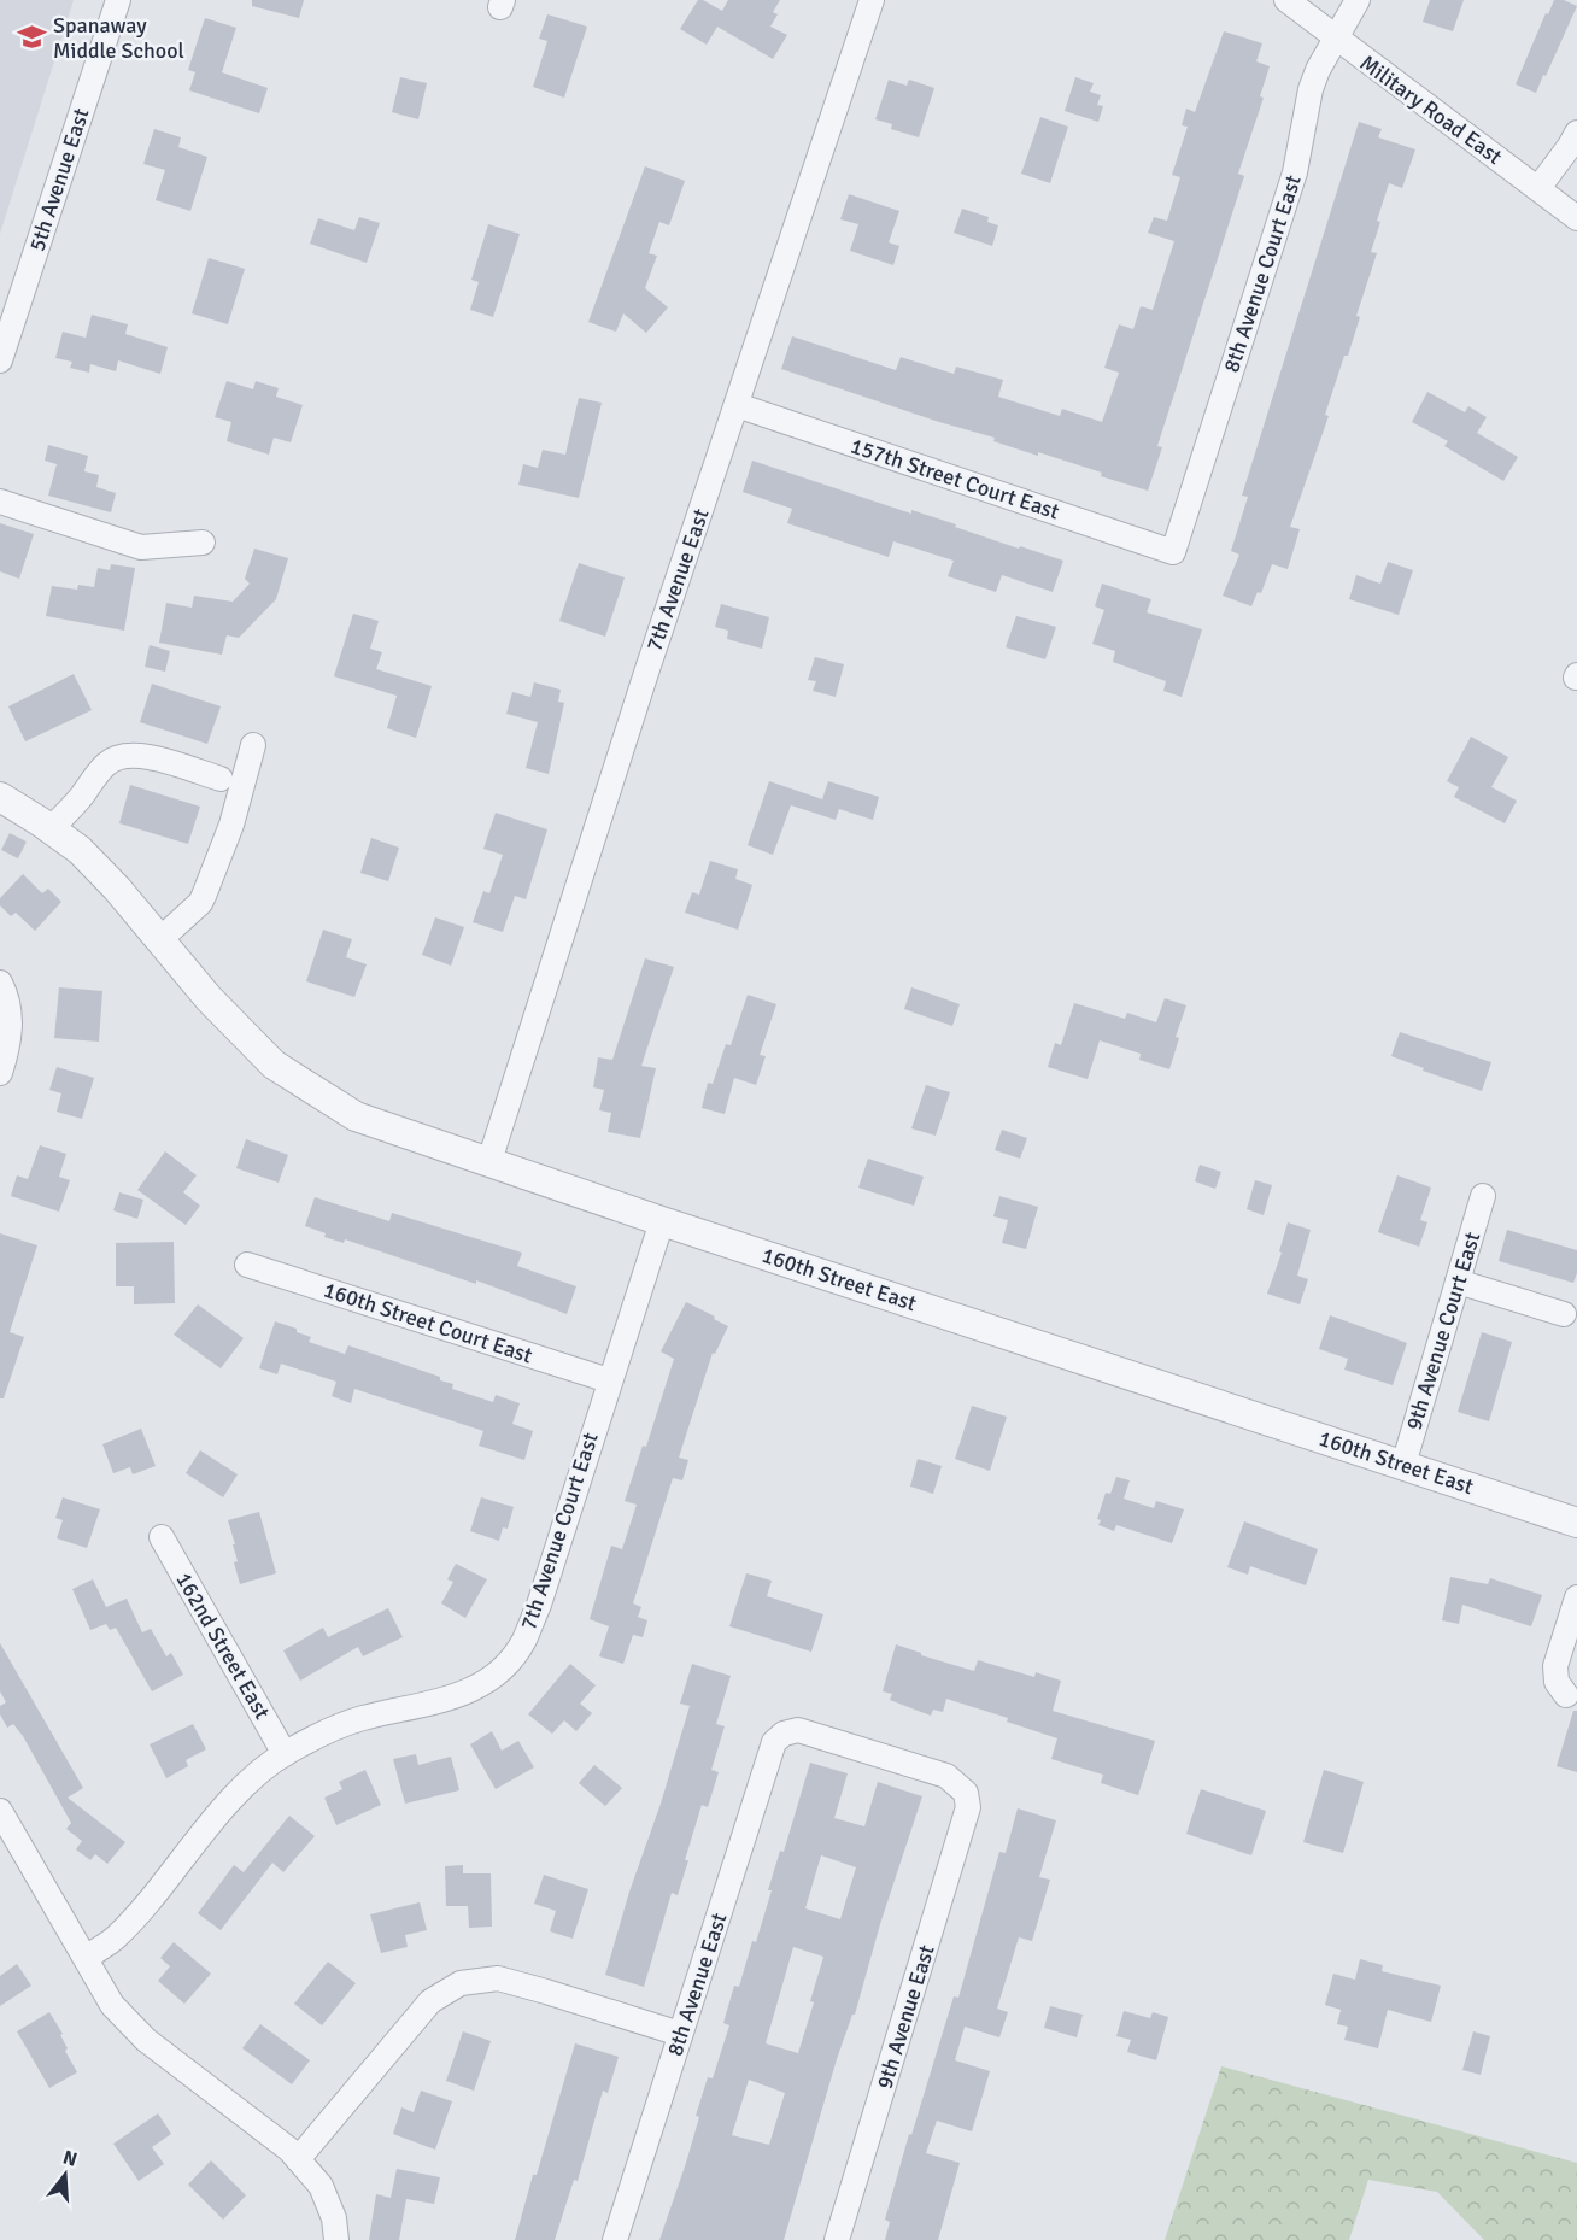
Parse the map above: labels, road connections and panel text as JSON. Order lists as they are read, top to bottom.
{
  "streets": {
    "street": [
      "Military Road East",
      "5th Avenue East",
      "8th Avenue Court East",
      "157th Street Court East",
      "7th Avenue East",
      "160th Street East",
      "160th Street Court East",
      "9th Avenue Court East",
      "7th Avenue Court East",
      "162nd Street East",
      "8th Avenue East",
      "9th Avenue East"
    ]
  },
  "crossings": [
    ["Military Road East", "8th Avenue Court East"],
    ["8th Avenue Court East", "157th Street Court East"],
    ["157th Street Court East", "7th Avenue East"],
    ["7th Avenue East", "160th Street East"],
    ["160th Street East", "9th Avenue Court East"],
    ["160th Street East", "7th Avenue Court East"],
    ["160th Street Court East", "7th Avenue Court East"],
    ["7th Avenue Court East", "162nd Street East"],
    ["8th Avenue East", "9th Avenue East"]
  ],
  "places": {
    "school or university": ["Spanaway Middle School"]
  },
  "north": "top"
}
